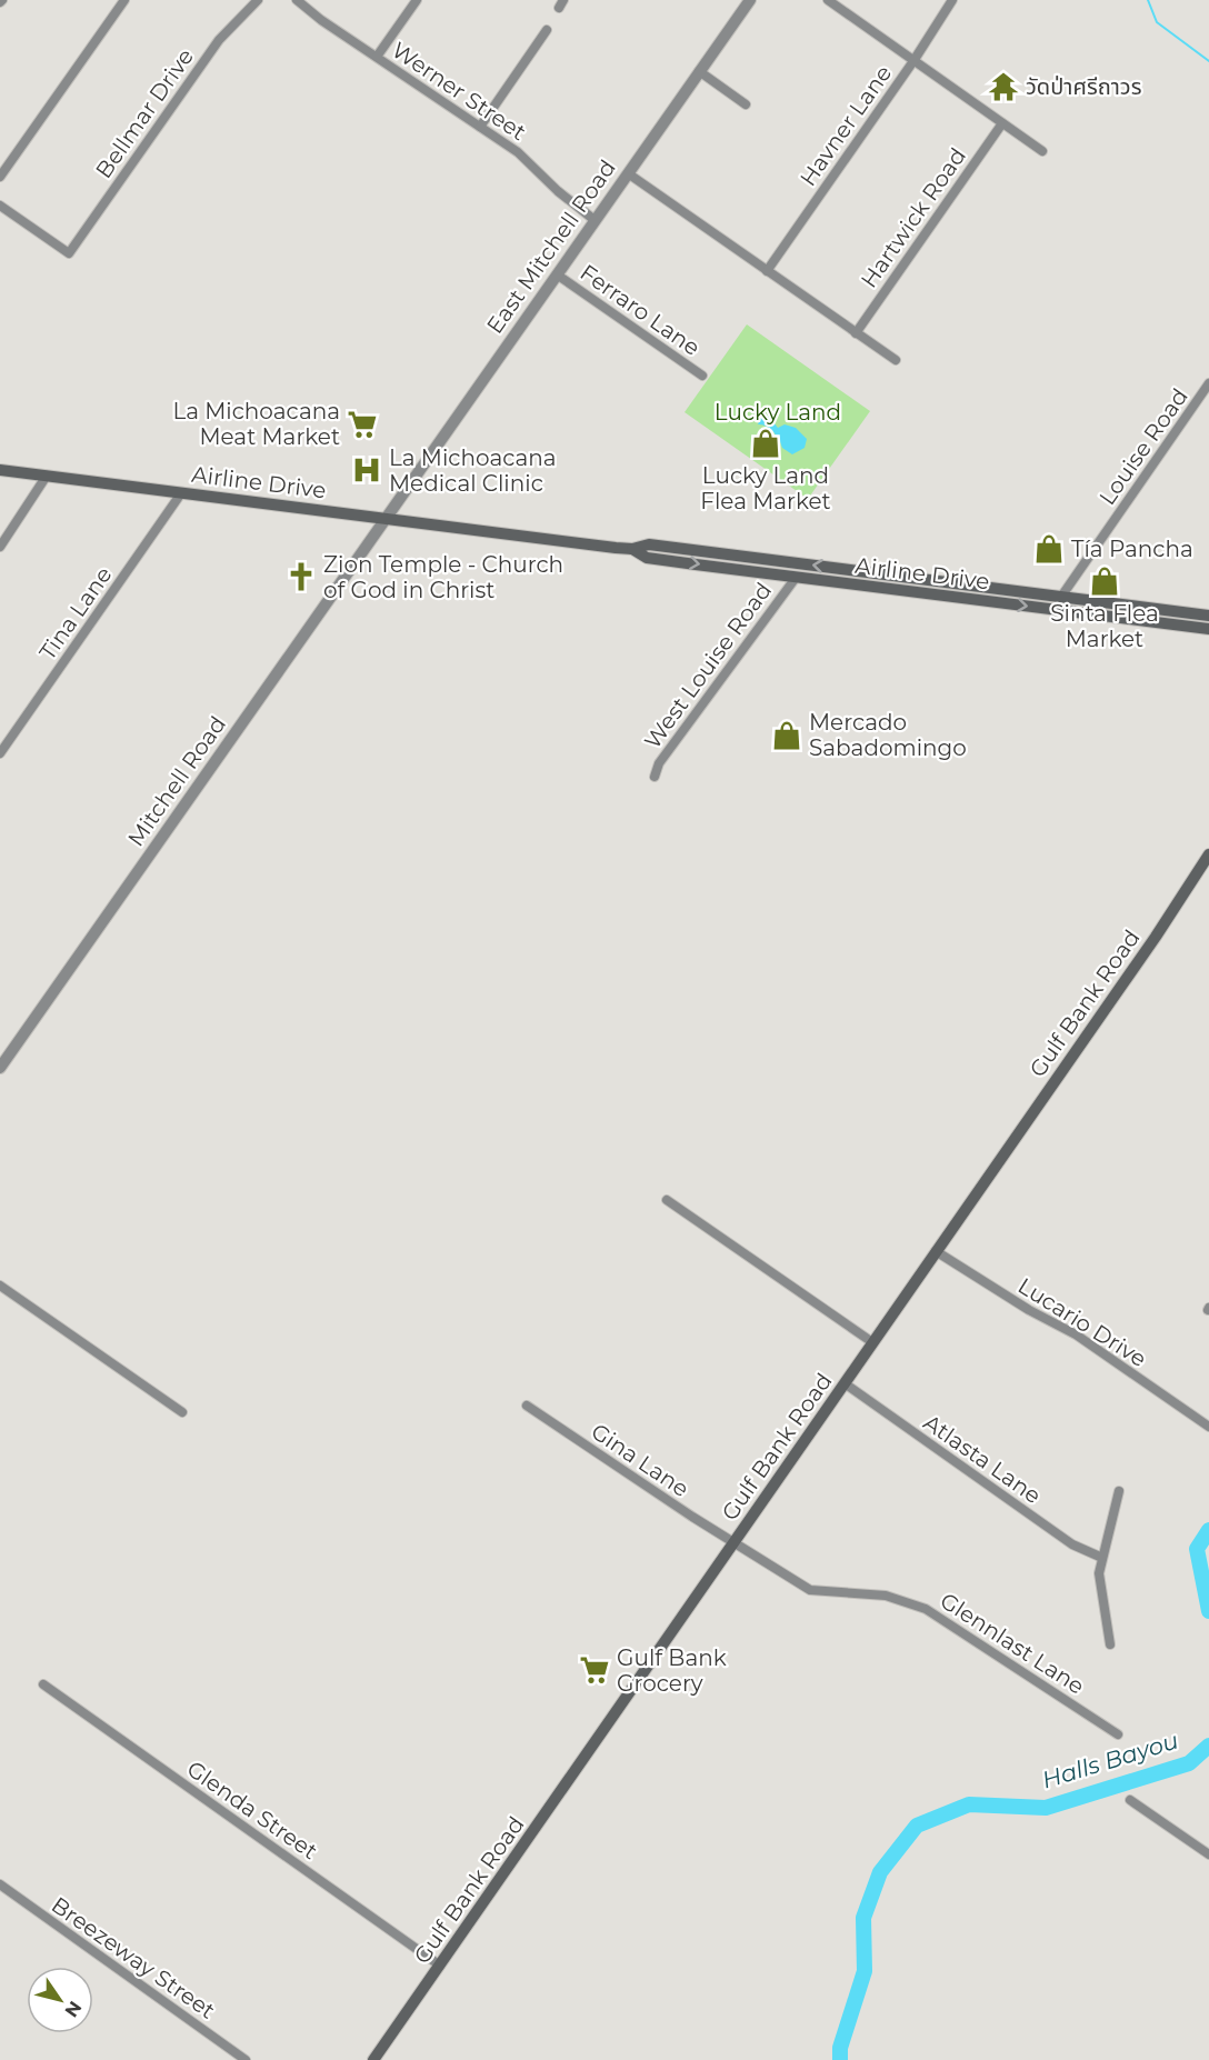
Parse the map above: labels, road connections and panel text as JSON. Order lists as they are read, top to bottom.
{
  "streets": {
    "main road": ["Airline Drive", "Gulf Bank Road"],
    "street": [
      "Werner Street",
      "Bellmar Drive",
      "Havner Lane",
      "Hartwick Road",
      "East Mitchell Road",
      "Ferraro Lane",
      "Louise Road",
      "Tina Lane",
      "West Louise Road",
      "Mitchell Road",
      "Lucario Drive",
      "Atlasta Lane",
      "Gina Lane",
      "Glennlast Lane",
      "Glenda Street",
      "Breezeway Street"
    ]
  },
  "crossings": [
    ["Werner Street", "East Mitchell Road"],
    ["East Mitchell Road", "Ferraro Lane"],
    ["East Mitchell Road", "Airline Drive"],
    ["East Mitchell Road", "Mitchell Road"],
    ["Louise Road", "Airline Drive"],
    ["Airline Drive", "Tina Lane"],
    ["Airline Drive", "West Louise Road"],
    ["Airline Drive", "Mitchell Road"],
    ["Gulf Bank Road", "Lucario Drive"],
    ["Gulf Bank Road", "Atlasta Lane"],
    ["Gulf Bank Road", "Gina Lane"],
    ["Gulf Bank Road", "Glennlast Lane"],
    ["Gulf Bank Road", "Glenda Street"],
    ["Gina Lane", "Glennlast Lane"]
  ],
  "water": ["Halls Bayou"],
  "parks": ["Lucky Land"],
  "places": {
    "temple": ["วัดป่าศรีถาวร"],
    "supermarket": ["La Michoacana Meat Market", "Gulf Bank Grocery"],
    "shop": [
      "Lucky Land Flea Market",
      "Tía Pancha",
      "Sinta Flea Market",
      "Mercado Sabadomingo"
    ],
    "hospital": ["La Michoacana Medical Clinic"],
    "church": ["Zion Temple - Church of God in Christ"]
  },
  "north": "bottom right"
}
